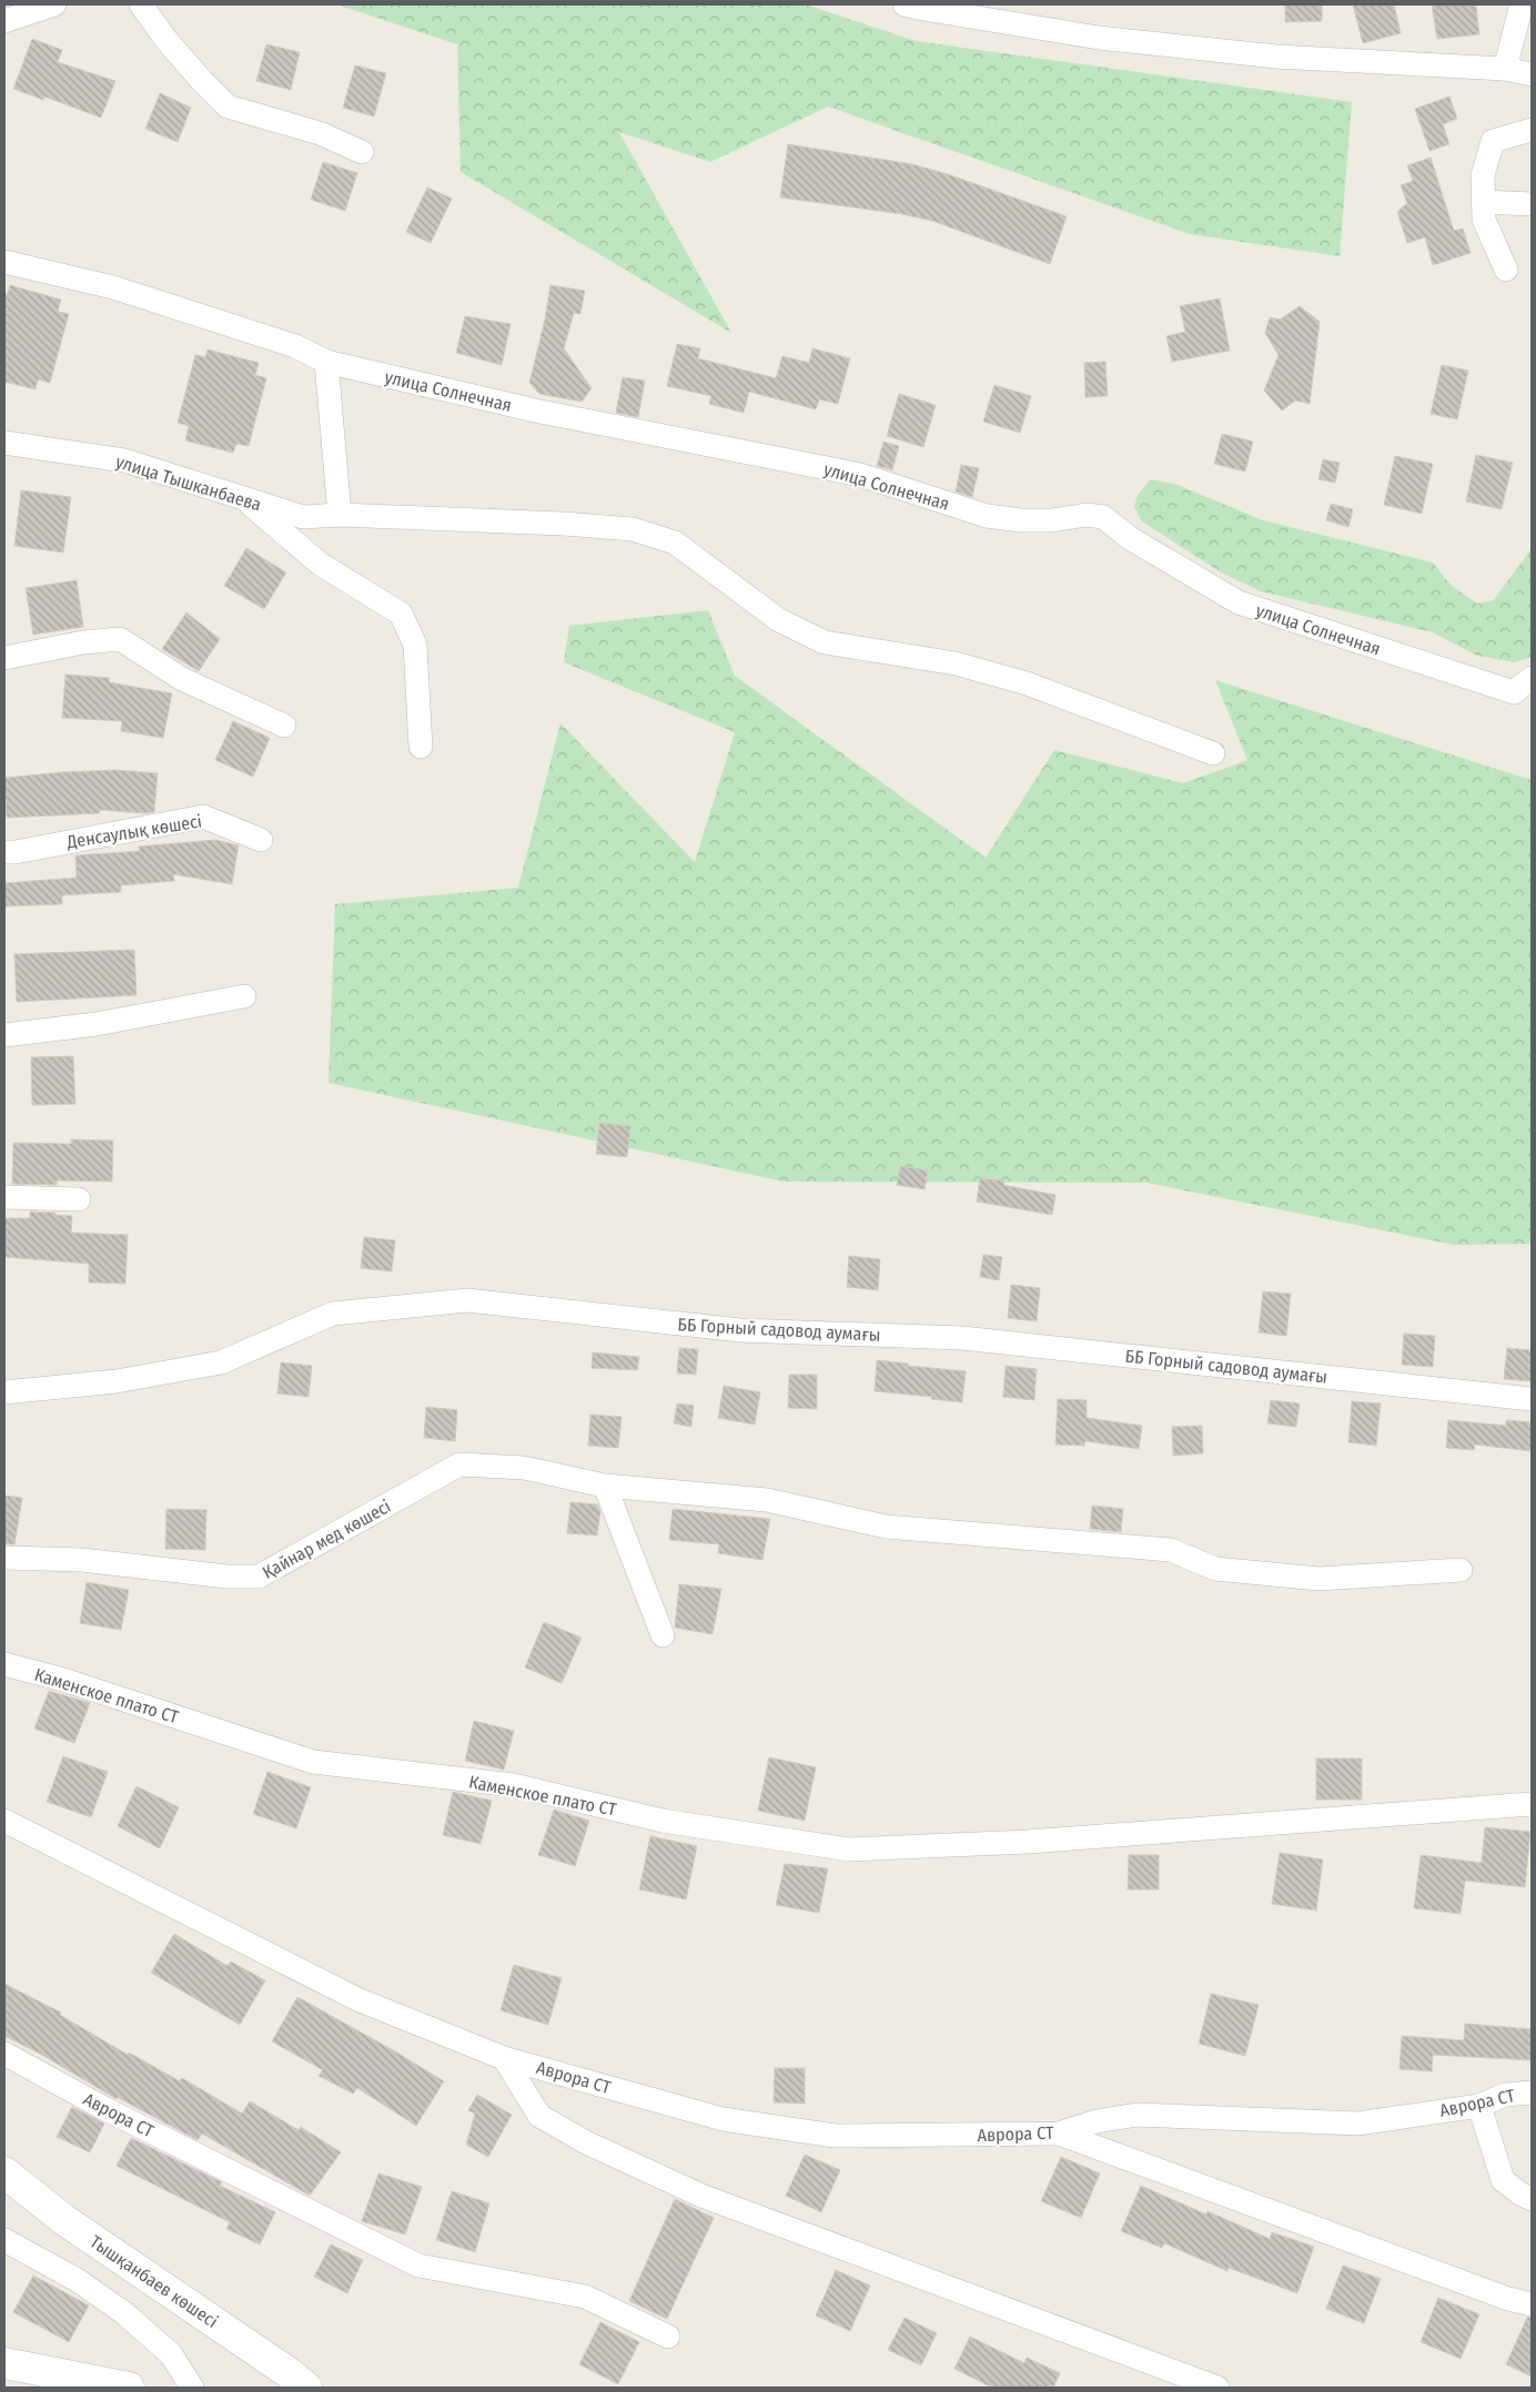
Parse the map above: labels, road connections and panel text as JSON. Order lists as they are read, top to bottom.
{
  "streets": {
    "street": [
      "улица Солнечная",
      "улица Тышканбаева",
      "Денсаулық көшесі",
      "ББ Горный садовод аумағы",
      "Қайнар мед көшесі",
      "Каменское плато СТ",
      "Аврора СТ",
      "Тышқанбаев көшесі"
    ]
  }
}
